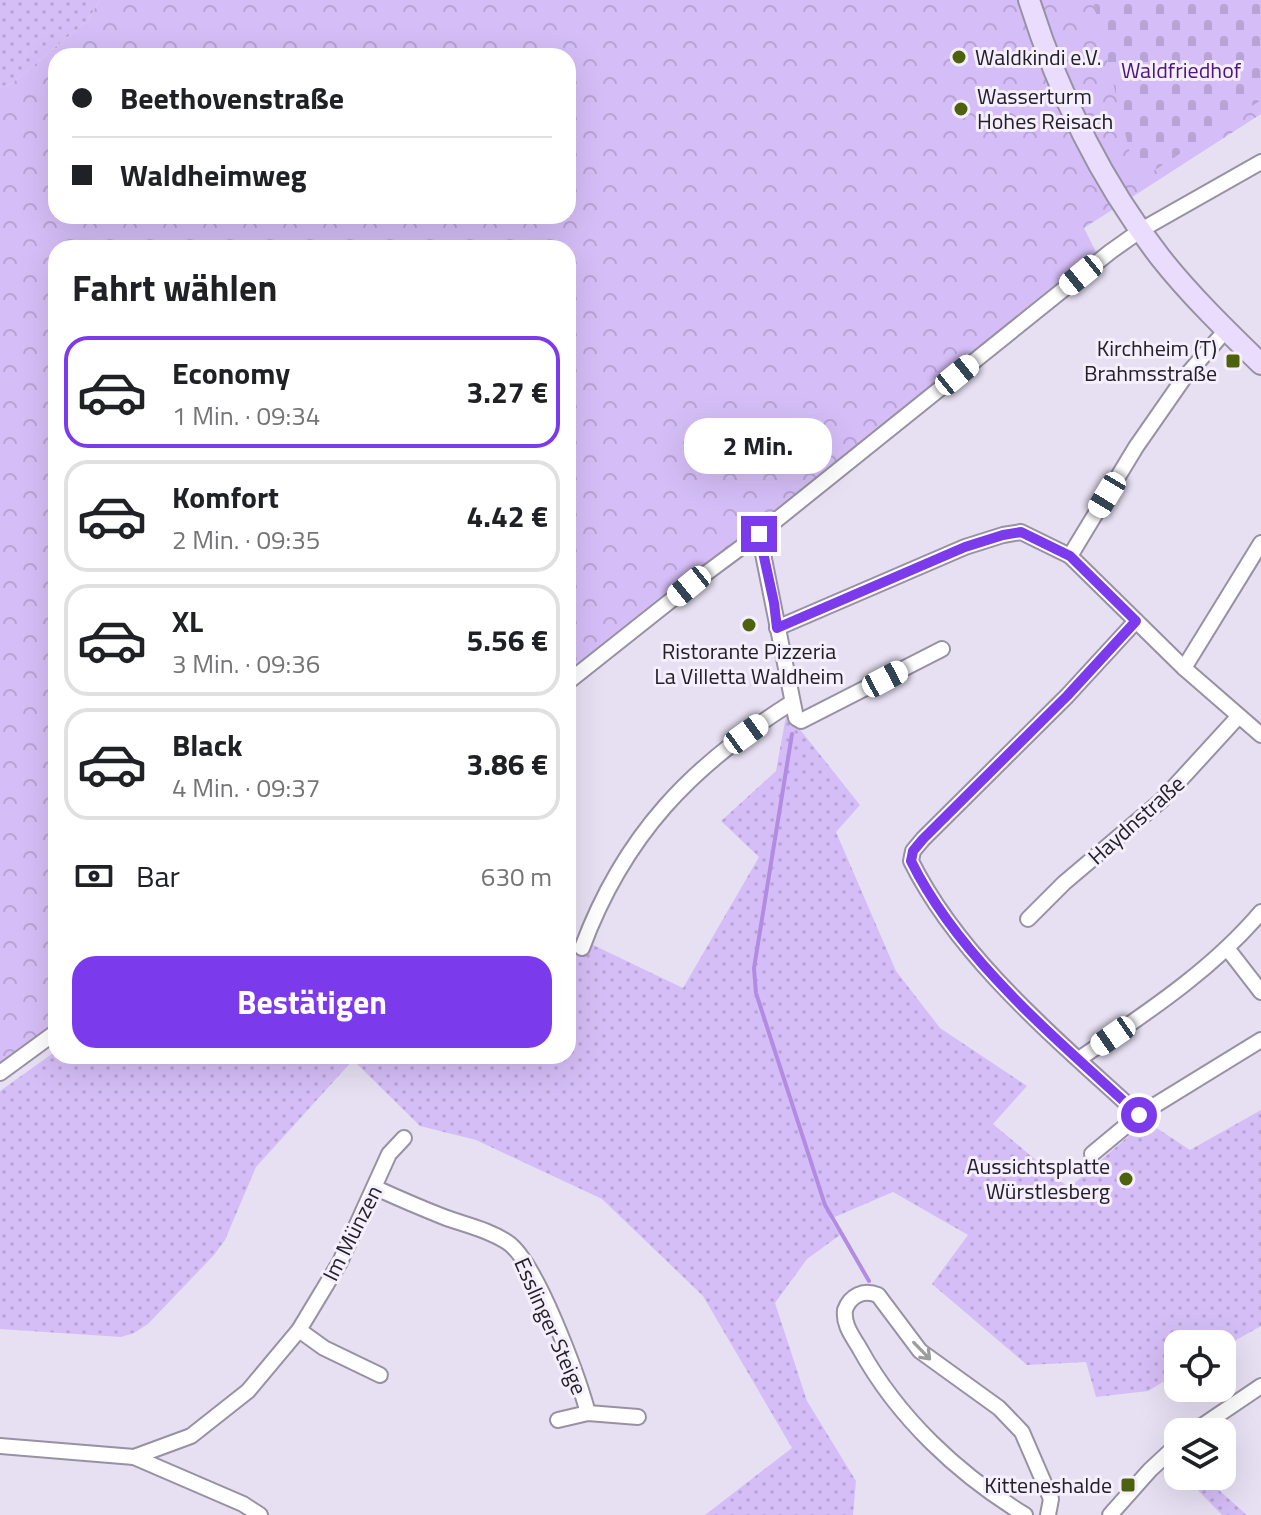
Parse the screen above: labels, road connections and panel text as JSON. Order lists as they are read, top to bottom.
{
  "streets": {
    "street": ["Haydnstraße", "Im Münzen", "Esslinger Steige"]
  },
  "crossings": [
    ["Im Münzen", "Esslinger Steige"]
  ],
  "parks": ["Waldfriedhof"],
  "places": {
    "other": [
      "Waldkindi e.V.",
      "Wasserturm Hohes Reisach",
      "Ristorante Pizzeria La Villetta Waldheim",
      "Aussichtsplatte Würstlesberg"
    ],
    "transit": ["Kirchheim (T) Brahmsstraße", "Kitteneshalde"]
  },
  "page": {
    "banner": ["Beethovenstraße", "Waldheimweg"],
    "heading": "Fahrt wählen",
    "list": [
      {
        "name": "Economy",
        "note": "1 Min. · 09:34",
        "value": "3.27 €"
      },
      {
        "name": "Komfort",
        "note": "2 Min. · 09:35",
        "value": "4.42 €"
      },
      {
        "name": "XL",
        "note": "3 Min. · 09:36",
        "value": "5.56 €"
      },
      {
        "name": "Black",
        "note": "4 Min. · 09:37",
        "value": "3.86 €"
      }
    ],
    "bubble": "2 Min.",
    "pay": ["Bar", "630 m"],
    "buttons": "Bestätigen"
  }
}
